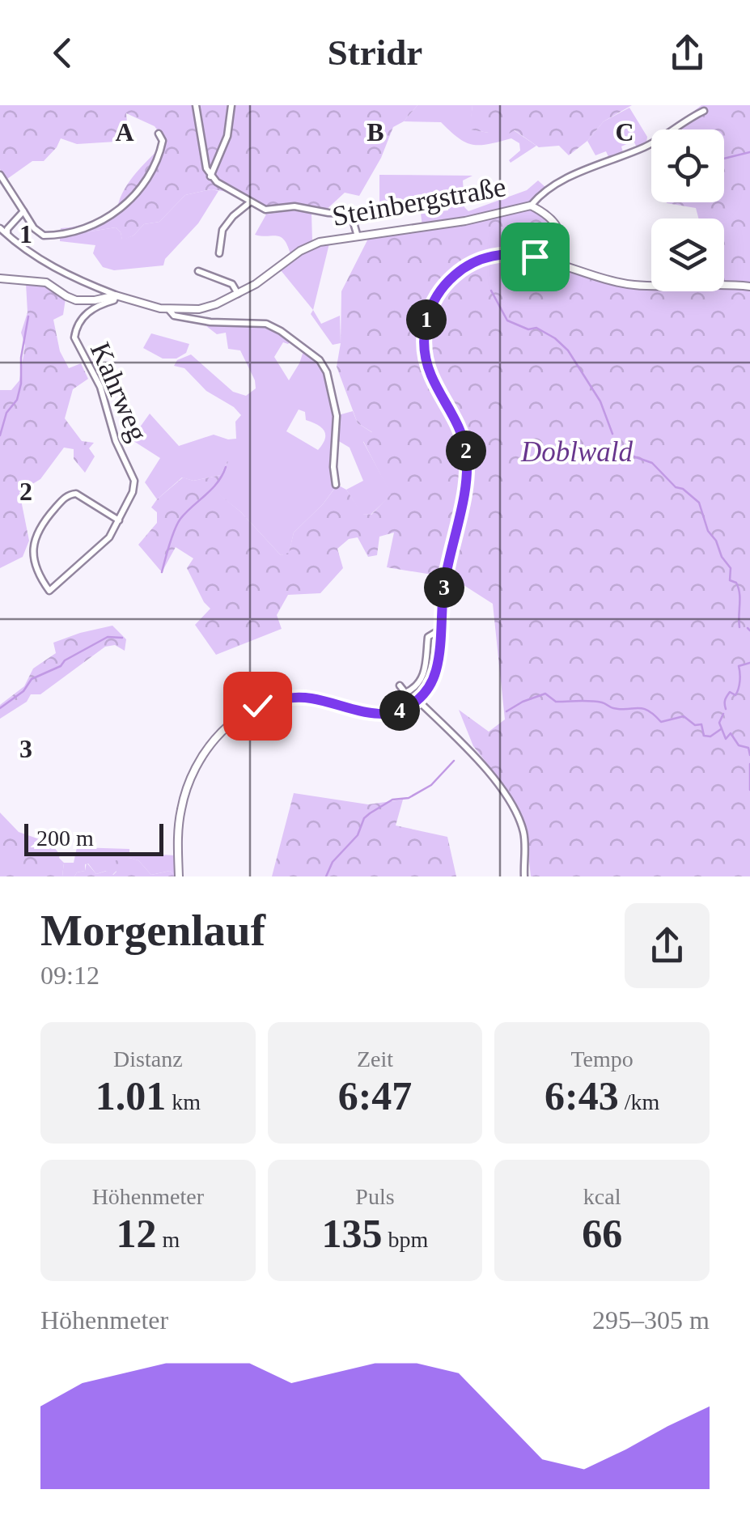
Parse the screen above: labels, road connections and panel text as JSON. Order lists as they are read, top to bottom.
{
  "streets": {
    "main road": ["Steinbergstraße"],
    "street": ["Kahrweg"]
  },
  "parks": ["Doblwald"],
  "scale_bar": "200 m",
  "page": {
    "header": "Stridr",
    "pins": [
      "1",
      "2",
      "3",
      "4"
    ],
    "scale": "200 m",
    "heading": ["Morgenlauf", "09:12"],
    "stats": [
      ["Distanz", "1.01 km"],
      ["Zeit", "6:47"],
      ["Tempo", "6:43 /km"],
      ["Höhenmeter", "12 m"],
      ["Puls", "135 bpm"],
      ["kcal", "66"]
    ],
    "chart": ["Höhenmeter", "295–305 m"]
  },
  "grid": {
    "columns": ["A", "B", "C"],
    "rows": ["1", "2", "3"]
  }
}
